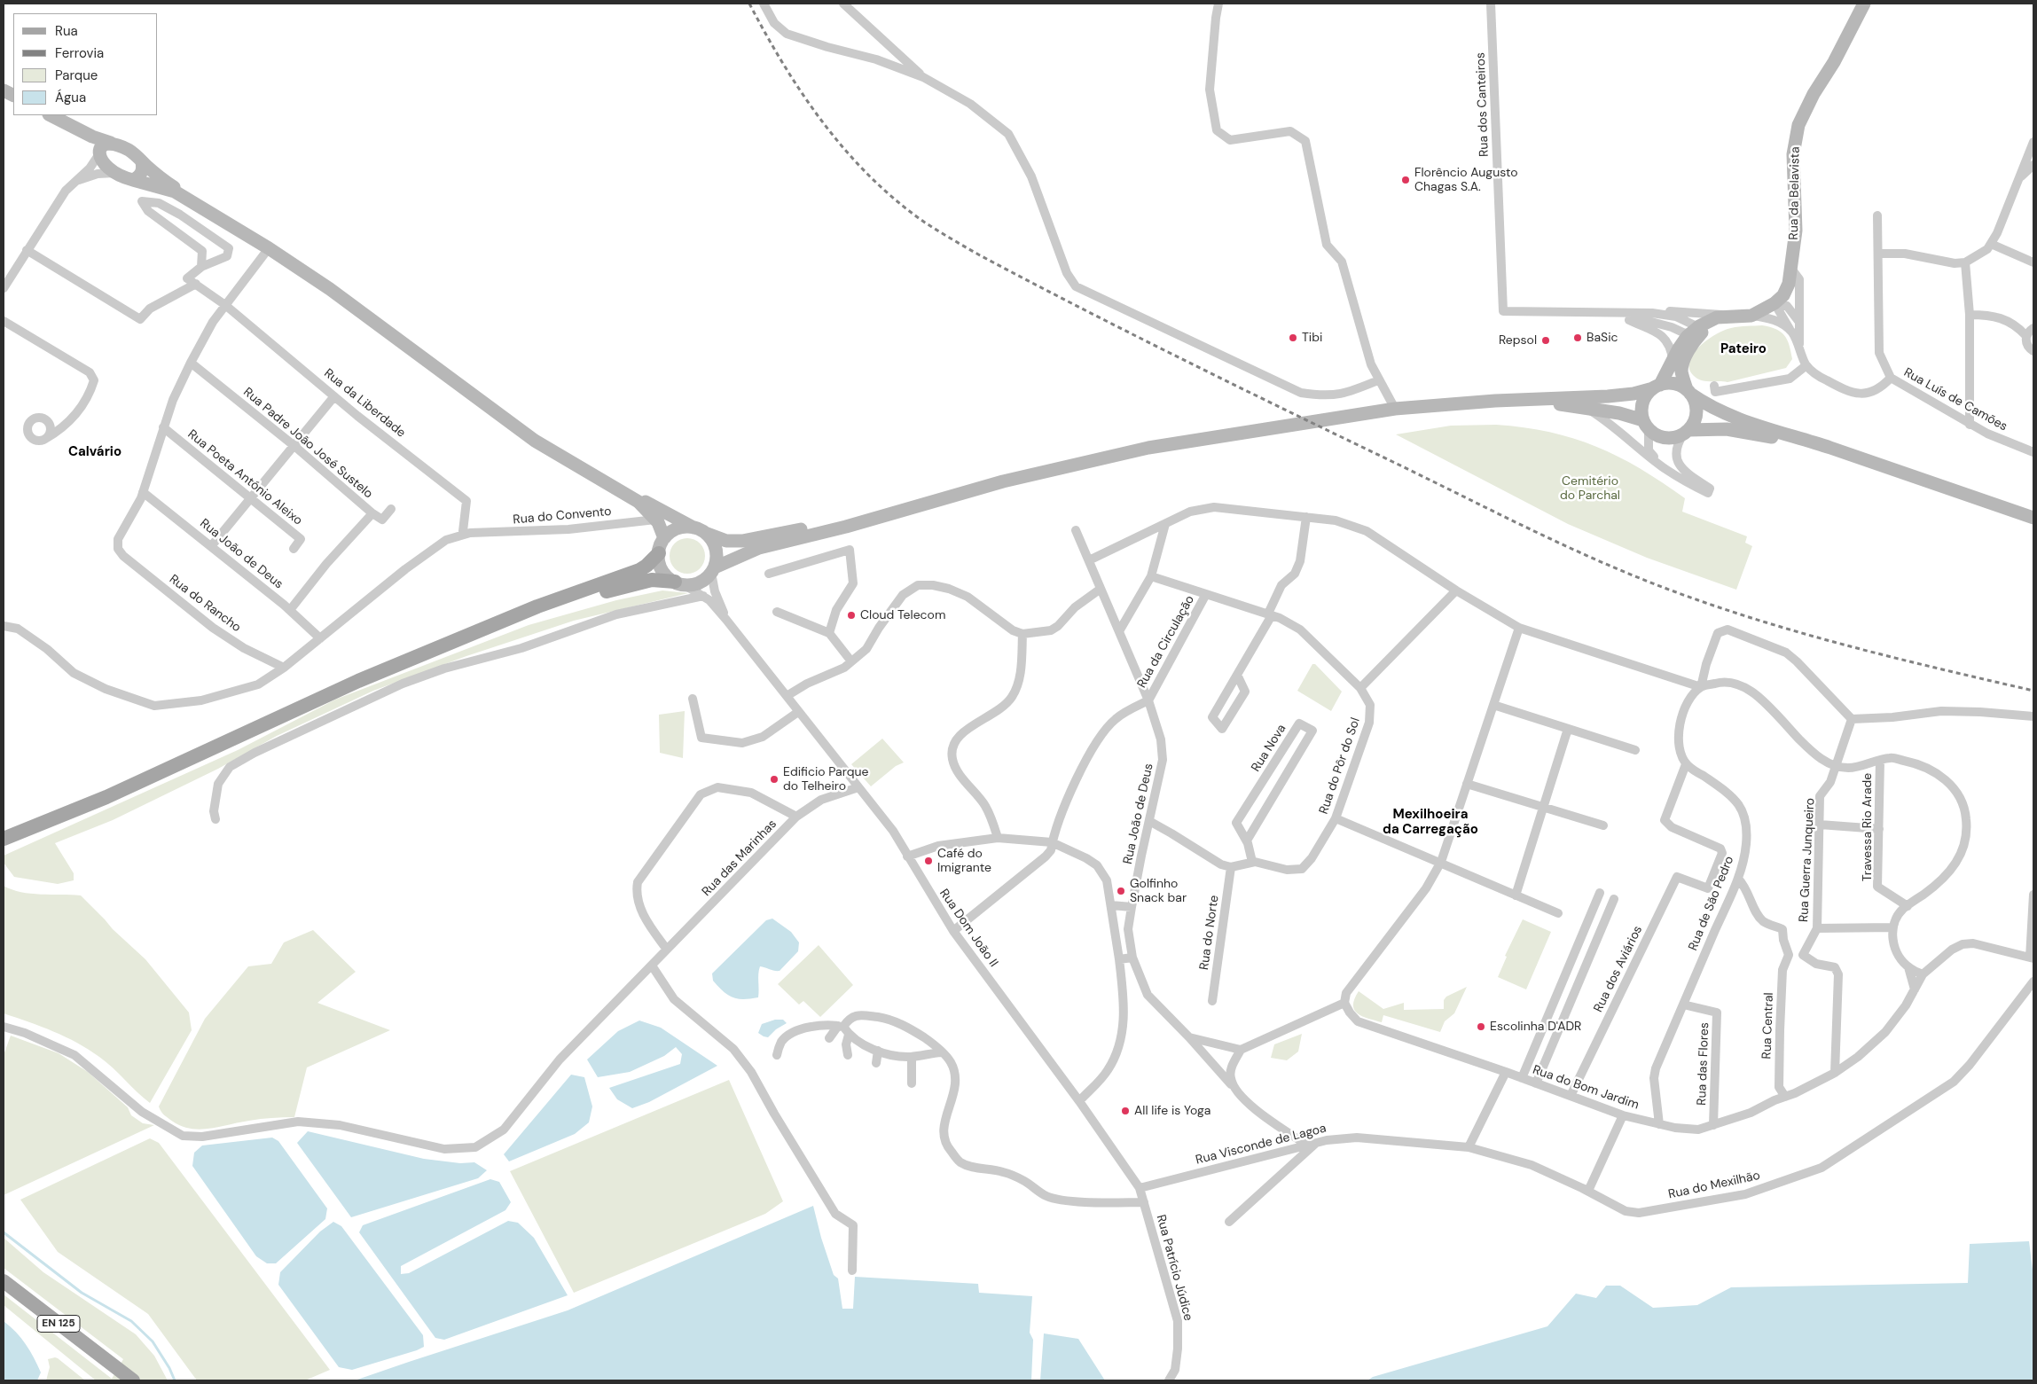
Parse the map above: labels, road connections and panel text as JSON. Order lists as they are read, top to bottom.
{
  "streets": {
    "main road": ["Rua da Belavista", "EN 125"],
    "street": [
      "Rua dos Canteiros",
      "Rua Luís de Camões",
      "Rua da Liberdade",
      "Rua Padre João José Sustelo",
      "Rua Poeta António Aleixo",
      "Rua do Convento",
      "Rua João de Deus",
      "Rua do Rancho",
      "Rua da Circulação",
      "Rua Nova",
      "Rua do Pôr do Sol",
      "Travessa Rio Arade",
      "Rua das Marinhas",
      "Rua Guerra Junqueiro",
      "Rua de São Pedro",
      "Rua Dom João II",
      "Rua do Norte",
      "Rua dos Aviários",
      "Rua Central",
      "Rua das Flores",
      "Rua do Bom Jardim",
      "Rua Visconde de Lagoa",
      "Rua do Mexilhão",
      "Rua Patrício Júdice"
    ]
  },
  "crossings": [
    ["Rua da Liberdade", "Rua do Convento"],
    ["Rua Padre João José Sustelo", "Rua João de Deus"],
    ["Rua do Convento", "Rua João de Deus"],
    ["Rua do Convento", "Rua do Rancho"],
    ["Rua João de Deus", "Rua do Rancho"],
    ["Rua João de Deus", "Rua da Circulação"],
    ["Rua João de Deus", "Rua Visconde de Lagoa"],
    ["Rua da Circulação", "Rua do Pôr do Sol"],
    ["Rua Nova", "Rua do Pôr do Sol"],
    ["Rua do Pôr do Sol", "Rua do Norte"],
    ["Rua das Marinhas", "Rua Dom João II"],
    ["Rua de São Pedro", "Rua dos Aviários"],
    ["Rua de São Pedro", "Rua das Flores"],
    ["Rua de São Pedro", "Rua do Bom Jardim"],
    ["Rua Dom João II", "Rua Visconde de Lagoa"],
    ["Rua Dom João II", "Rua Patrício Júdice"],
    ["Rua dos Aviários", "Rua do Bom Jardim"],
    ["Rua Central", "Rua do Bom Jardim"],
    ["Rua das Flores", "Rua do Bom Jardim"],
    ["Rua Visconde de Lagoa", "Rua do Mexilhão"],
    ["Rua Visconde de Lagoa", "Rua Patrício Júdice"]
  ],
  "districts": ["Pateiro", "Calvário", "Mexilhoeira da Carregação"],
  "parks": ["Cemitério do Parchal"],
  "places": [
    "Florêncio Augusto Chagas S.A.",
    "Tibi",
    "BaSic",
    "Repsol",
    "Cloud Telecom",
    "Edificio Parque do Telheiro",
    "Café do Imigrante",
    "Golfinho Snack bar",
    "Escolinha D'ADR",
    "All life is Yoga"
  ],
  "legend": [
    "Rua",
    "Ferrovia",
    "Parque",
    "Água"
  ]
}
